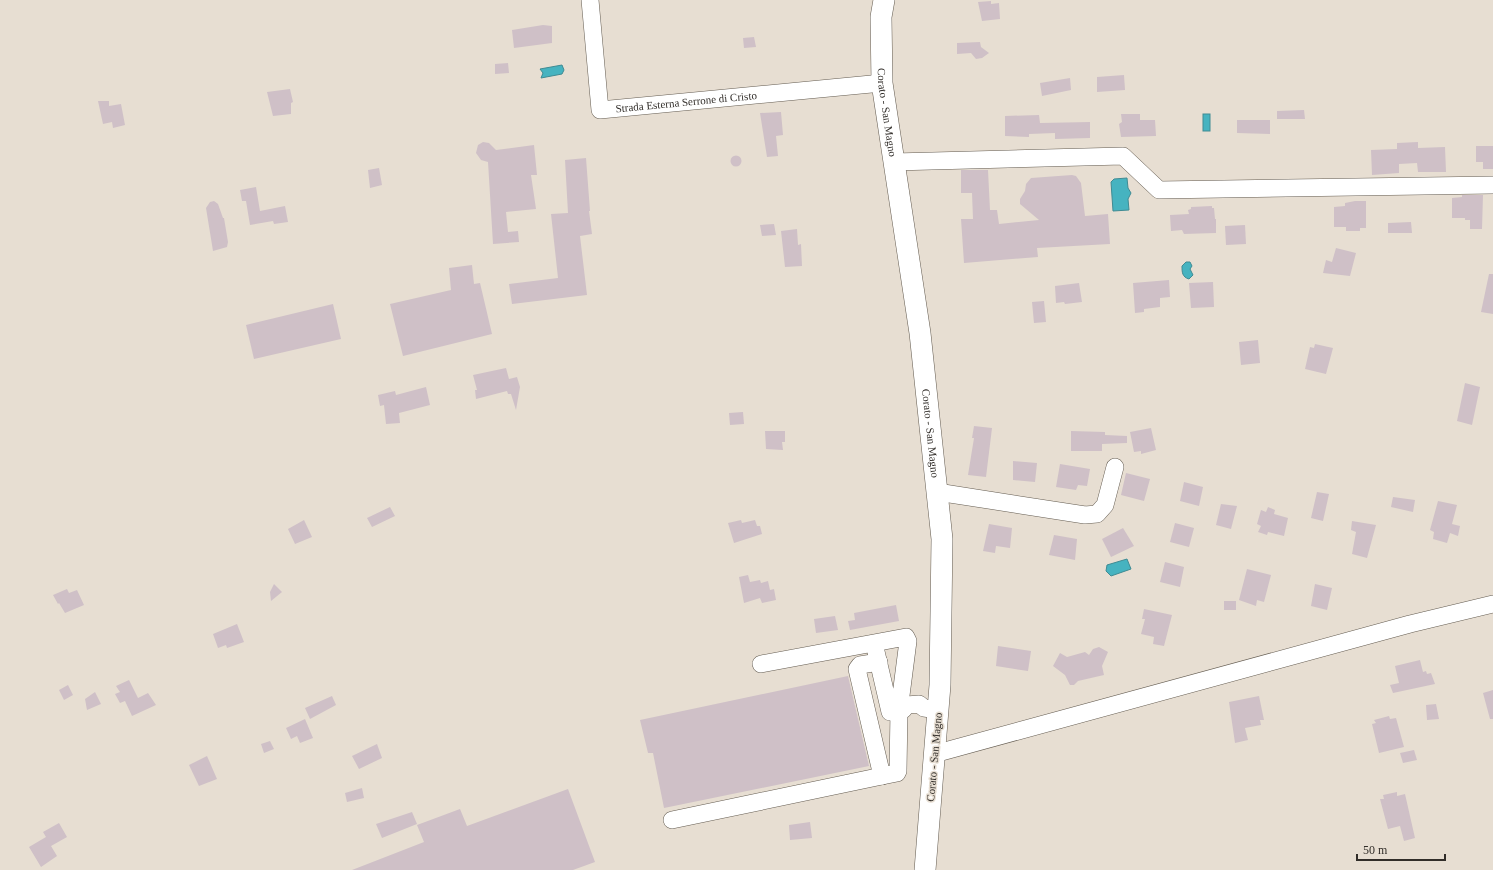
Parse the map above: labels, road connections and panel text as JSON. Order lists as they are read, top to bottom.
{
  "streets": {
    "main road": ["Corato - San Magno"],
    "street": ["Strada Esterna Serrone di Cristo"]
  },
  "crossings": [
    ["Strada Esterna Serrone di Cristo", "Corato - San Magno"]
  ],
  "scale_bar": "50 m"
}
